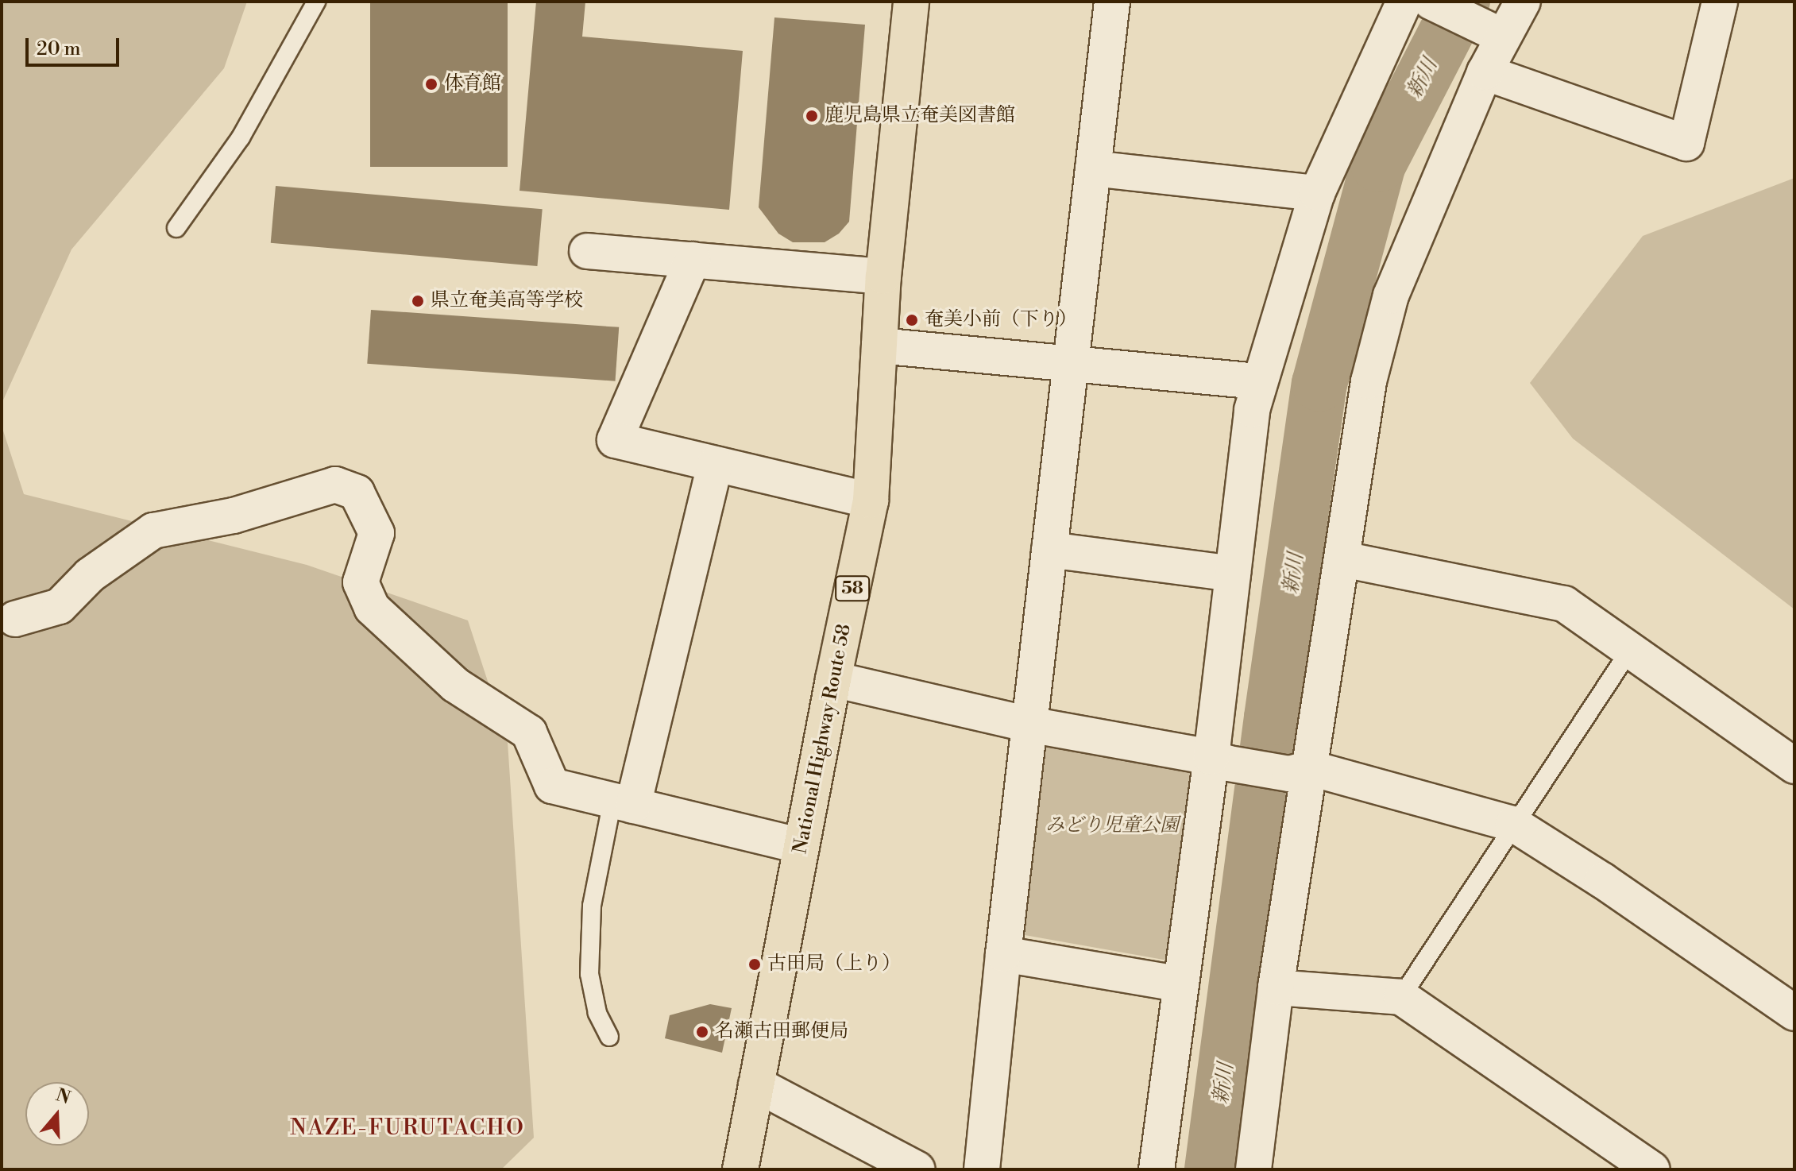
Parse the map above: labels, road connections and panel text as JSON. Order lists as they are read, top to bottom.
{
  "streets": {
    "highway": ["58", "National Highway Route 58"]
  },
  "districts": ["NAZE-FURUTACHO"],
  "water": ["新川"],
  "parks": ["みどり児童公園"],
  "places": [
    "体育館",
    "鹿児島県立奄美図書館",
    "県立奄美高等学校",
    "奄美小前（下り）",
    "古田局（上り）",
    "名瀬古田郵便局"
  ],
  "scale_bar": "20 m",
  "north": "top"
}
